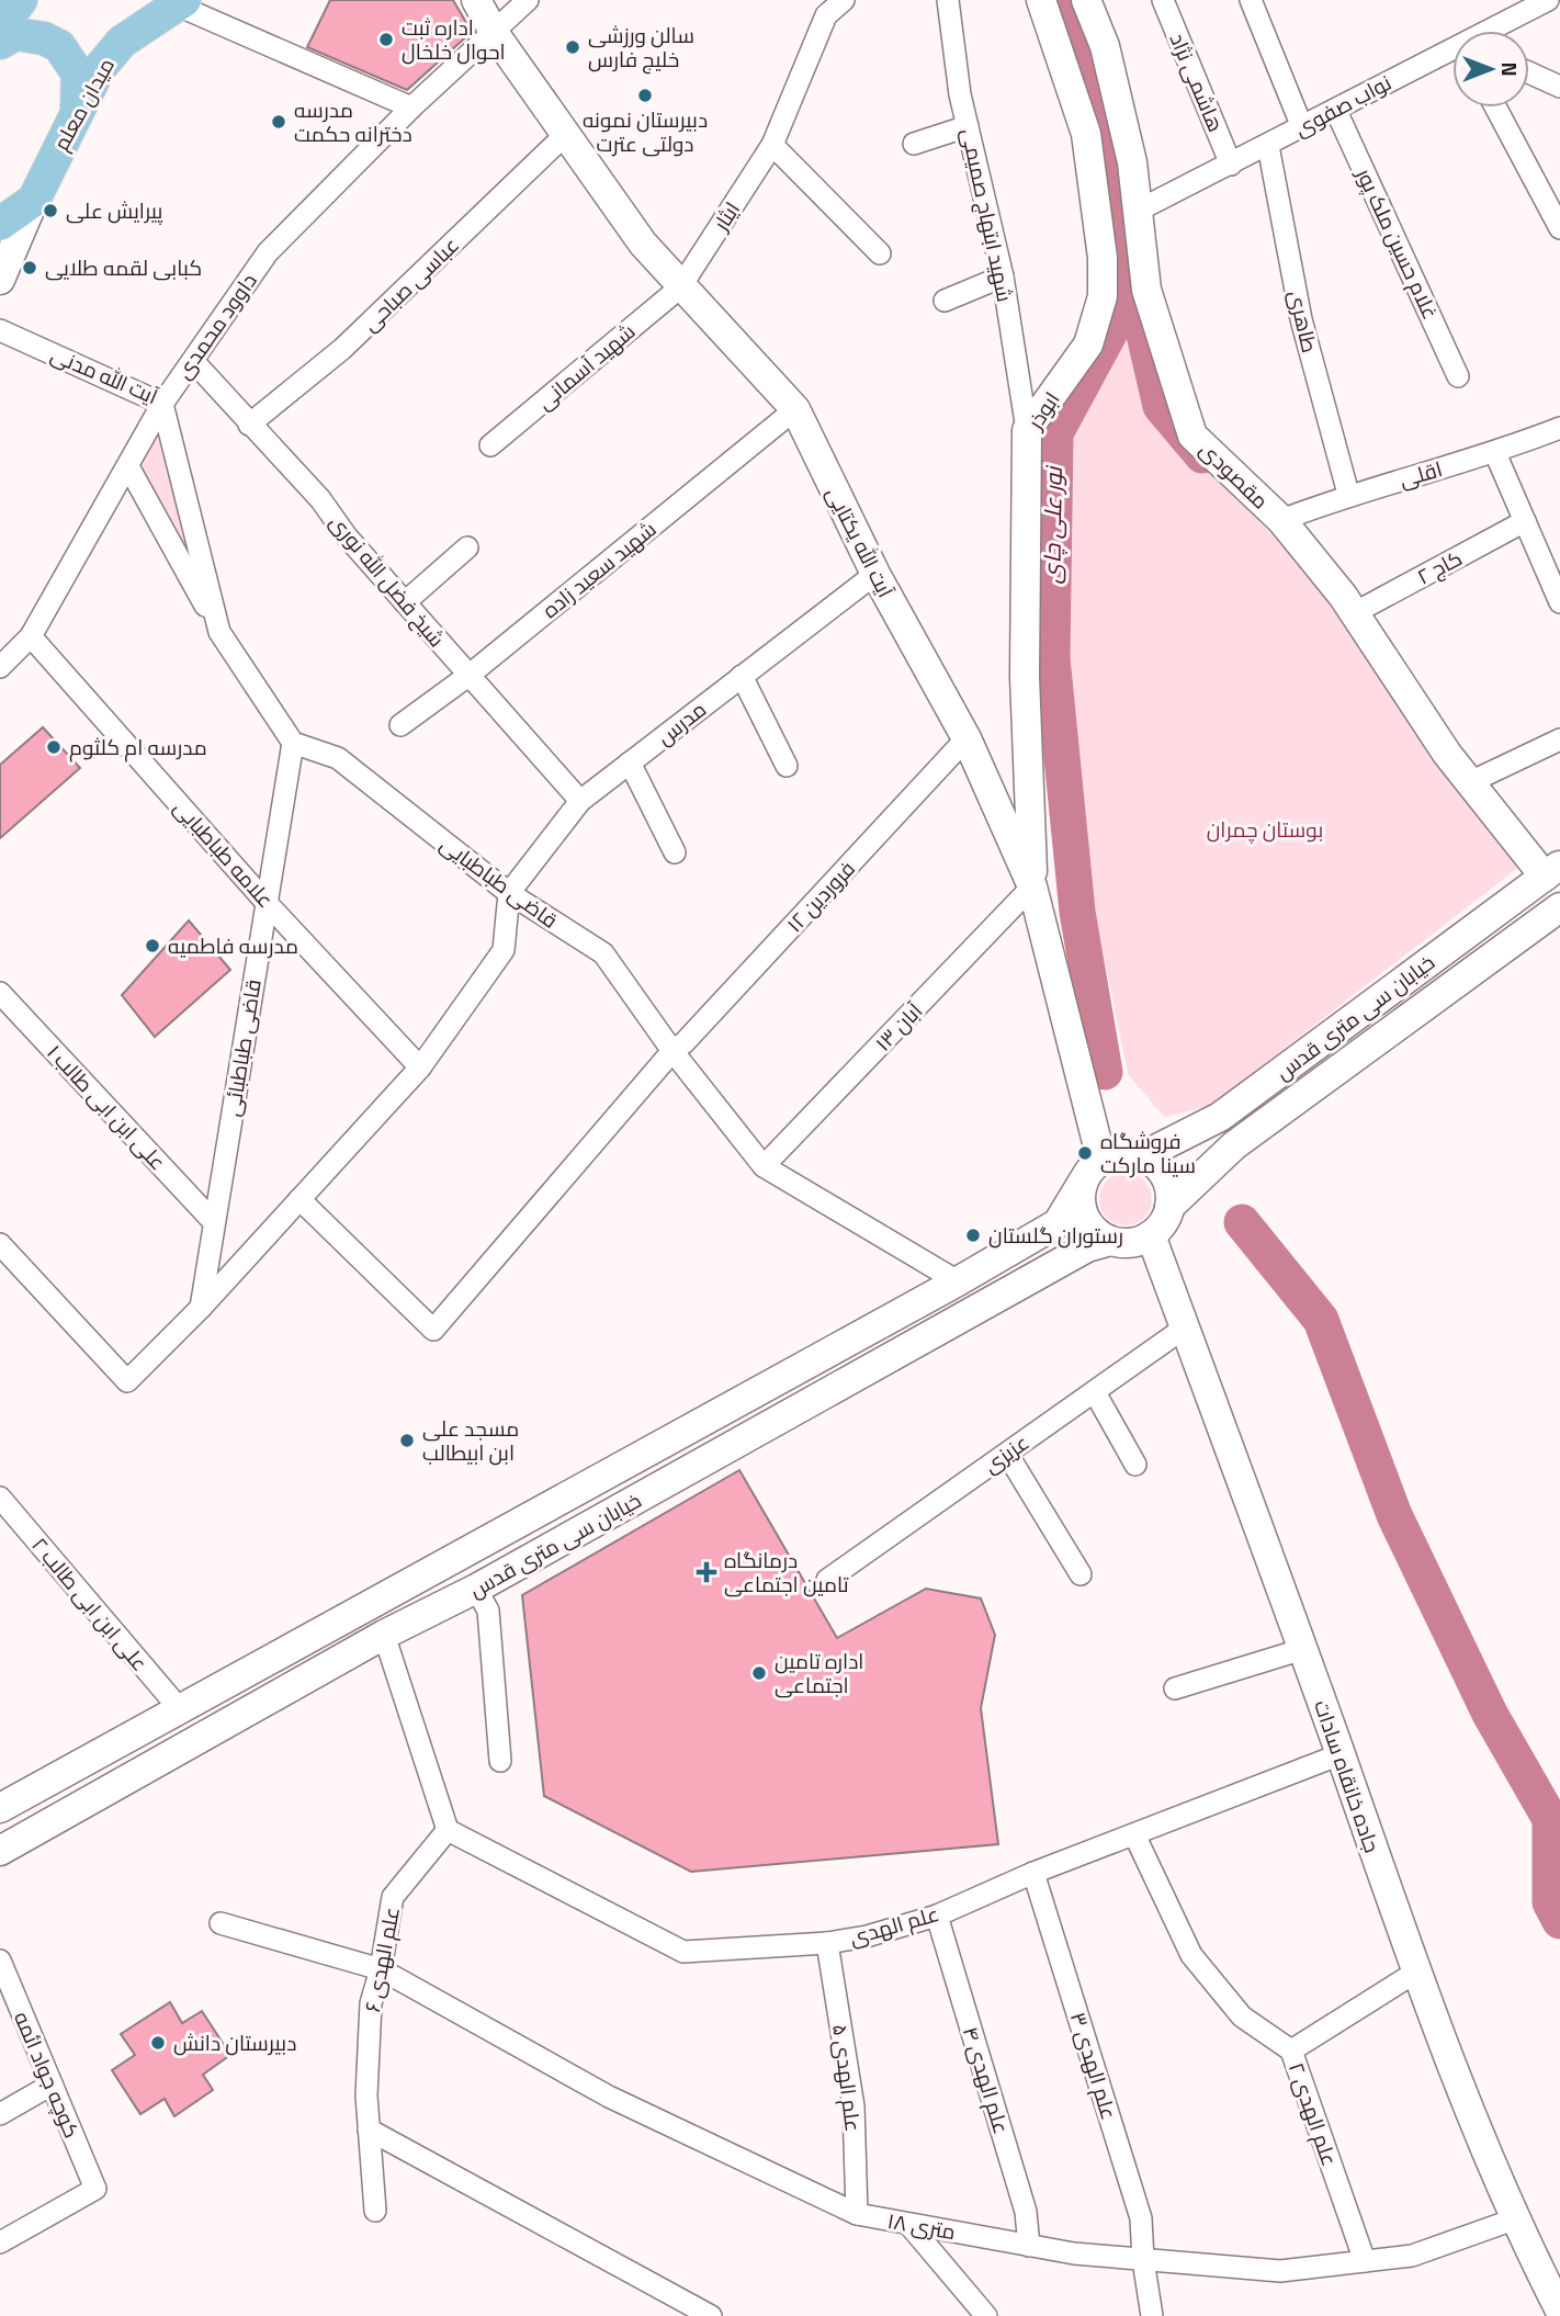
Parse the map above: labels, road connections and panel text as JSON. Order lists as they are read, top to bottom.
{
  "streets": {
    "main road": [
      "میدان معلم",
      "ابوذر",
      "مقصودی",
      "آیت الله یکتایی",
      "خیابان سی متری قدس",
      "جاده خانقاه سادات"
    ],
    "street": [
      "هاشمی نژاد",
      "نواب صفوی",
      "شهید ابتهاج صمیمی",
      "ایثار",
      "غلام حسین ملک پور",
      "عباسی صباحی",
      "طاهری",
      "داوود محمدی",
      "شهید آسمانی",
      "آیت الله مدنی",
      "اقلی",
      "کاج ۲",
      "شهید سعید زاده",
      "شیخ فضل الله نوری",
      "مدرس",
      "علامه طباطبایی",
      "قاضی طباطبایی",
      "۱۲ فروردین",
      "۱۳ آبان",
      "قاضی طباطبائی",
      "علی ابن ابی طالب ۱",
      "عزیزی",
      "علی ابن ابی طالب ۲",
      "علم الهدی",
      "علم الهدی ۶",
      "علم الهدی ۳",
      "کوچه جواد ائمه",
      "علم الهدی ۵",
      "علم الهدی ۴",
      "علم الهدی ۲",
      "۱۸ متری"
    ]
  },
  "crossings": [
    ["هاشمی نژاد", "نواب صفوی"],
    ["نواب صفوی", "غلام حسین ملک پور"],
    ["نواب صفوی", "طاهری"],
    ["نواب صفوی", "مقصودی"],
    ["شهید ابتهاج صمیمی", "ابوذر"],
    ["ایثار", "شهید آسمانی"],
    ["ایثار", "آیت الله یکتایی"],
    ["عباسی صباحی", "آیت الله یکتایی"],
    ["عباسی صباحی", "شیخ فضل الله نوری"],
    ["طاهری", "اقلی"],
    ["داوود محمدی", "آیت الله مدنی"],
    ["داوود محمدی", "آیت الله یکتایی"],
    ["داوود محمدی", "شیخ فضل الله نوری"],
    ["داوود محمدی", "علامه طباطبایی"],
    ["شهید آسمانی", "آیت الله یکتایی"],
    ["ابوذر", "آیت الله یکتایی"],
    ["ابوذر", "۱۳ آبان"],
    ["اقلی", "مقصودی"],
    ["مقصودی", "کاج ۲"],
    ["مقصودی", "خیابان سی متری قدس"],
    ["آیت الله یکتایی", "شهید سعید زاده"],
    ["آیت الله یکتایی", "مدرس"],
    ["آیت الله یکتایی", "۱۲ فروردین"],
    ["آیت الله یکتایی", "خیابان سی متری قدس"],
    ["آیت الله یکتایی", "۱۳ آبان"],
    ["آیت الله یکتایی", "جاده خانقاه سادات"],
    ["شهید سعید زاده", "شیخ فضل الله نوری"],
    ["شیخ فضل الله نوری", "مدرس"],
    ["مدرس", "قاضی طباطبایی"],
    ["علامه طباطبایی", "قاضی طباطبائی"],
    ["قاضی طباطبایی", "۱۲ فروردین"],
    ["قاضی طباطبایی", "خیابان سی متری قدس"],
    ["قاضی طباطبایی", "۱۳ آبان"],
    ["قاضی طباطبایی", "قاضی طباطبائی"],
    ["خیابان سی متری قدس", "علی ابن ابی طالب ۲"],
    ["خیابان سی متری قدس", "جاده خانقاه سادات"],
    ["قاضی طباطبائی", "علی ابن ابی طالب ۱"],
    ["عزیزی", "جاده خانقاه سادات"],
    ["جاده خانقاه سادات", "علم الهدی"],
    ["جاده خانقاه سادات", "۱۸ متری"],
    ["علم الهدی", "علم الهدی ۶"],
    ["علم الهدی", "علم الهدی ۳"],
    ["علم الهدی", "علم الهدی ۵"],
    ["علم الهدی", "علم الهدی ۴"],
    ["علم الهدی", "علم الهدی ۲"],
    ["علم الهدی ۶", "۱۸ متری"],
    ["علم الهدی ۳", "۱۸ متری"],
    ["علم الهدی ۵", "۱۸ متری"],
    ["علم الهدی ۴", "۱۸ متری"],
    ["علم الهدی ۲", "۱۸ متری"]
  ],
  "water": ["نور علی چای"],
  "parks": ["بوستان چمران"],
  "places": {
    "other": [
      "اداره ثبت احوال خلخال",
      "سالن ورزشی خلیج فارس",
      "دبیرستان نمونه دولتی عترت",
      "مدرسه دخترانه حکمت",
      "پیرایش علی",
      "کبابی لقمه طلایی",
      "مدرسه ام کلثوم",
      "مدرسه فاطمیه",
      "فروشگاه سینا مارکت",
      "رستوران گلستان",
      "مسجد علی ابن ابیطالب",
      "اداره تامین اجتماعی",
      "دبیرستان دانش"
    ],
    "health": ["درمانگاه تامین اجتماعی"]
  },
  "north": "right"
}
